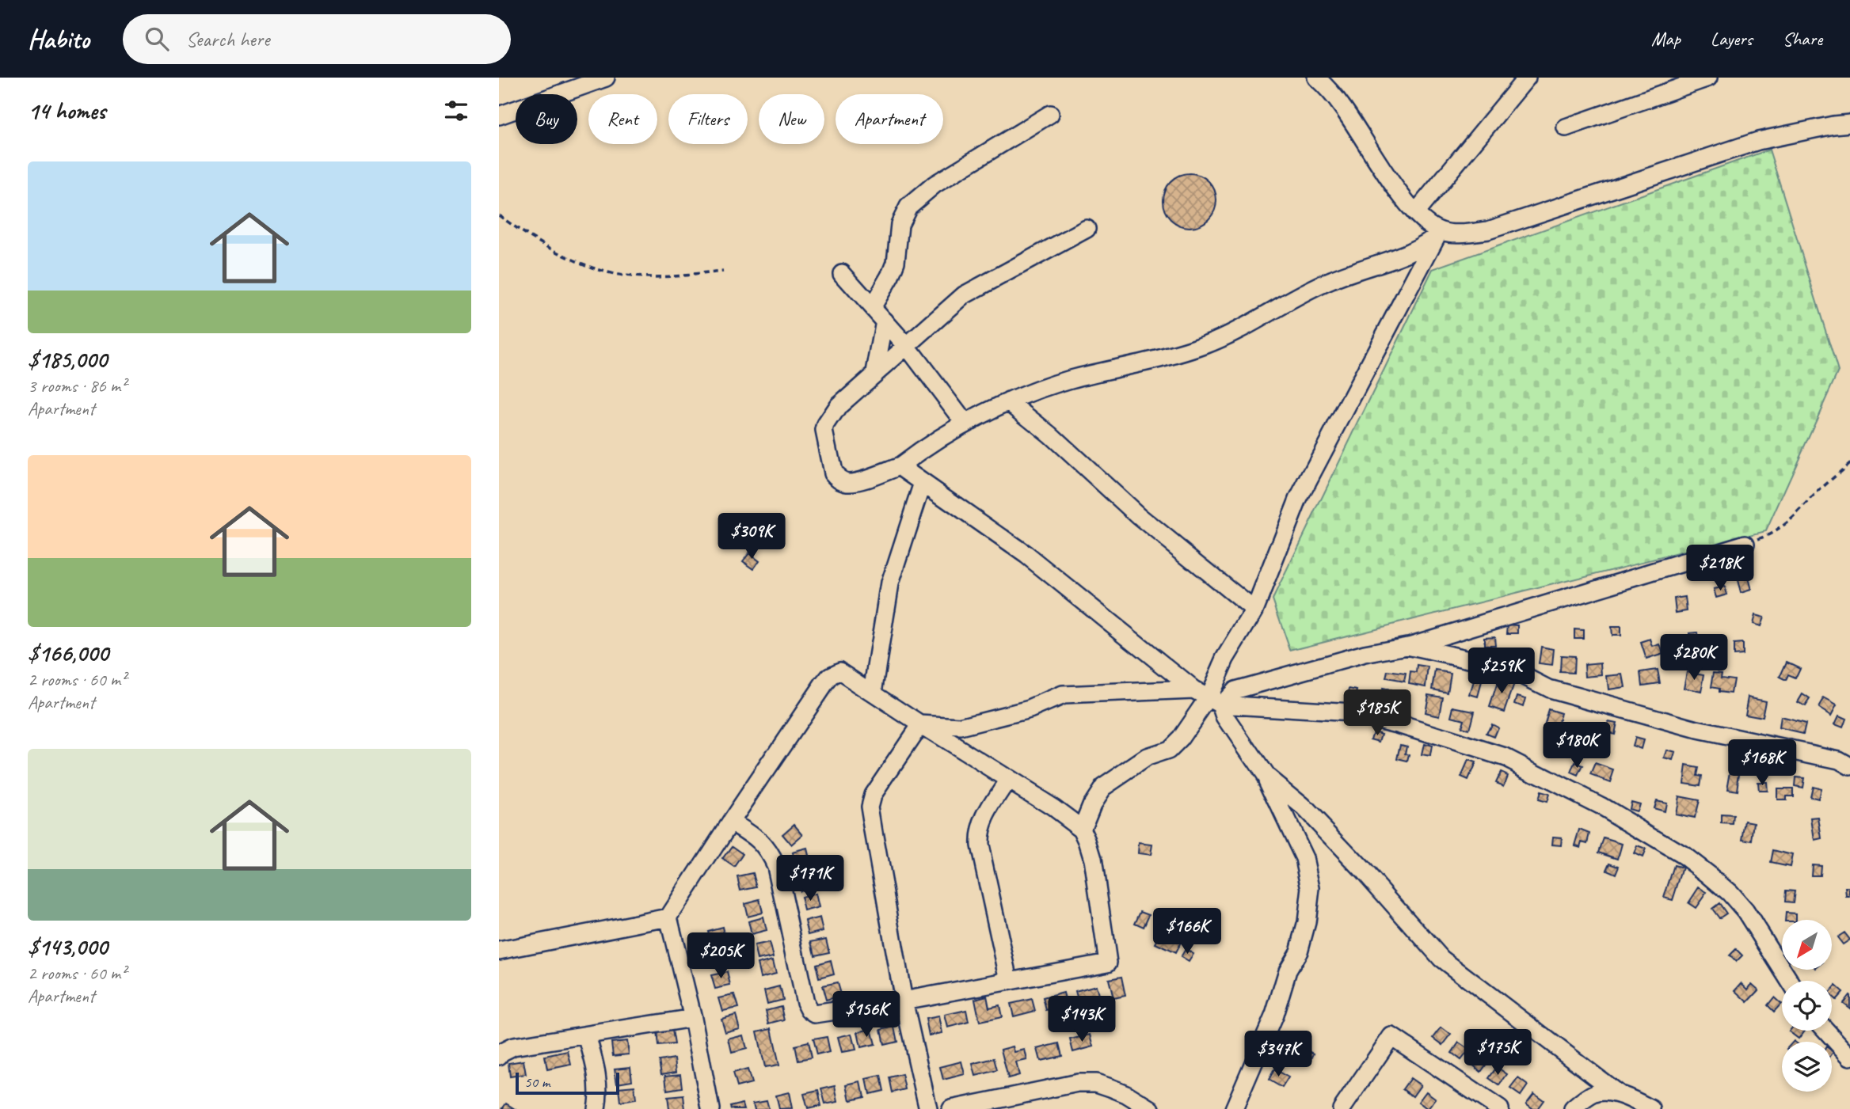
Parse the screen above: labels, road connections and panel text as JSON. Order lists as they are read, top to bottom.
{
  "scale_bar": "50 m",
  "north": "bottom left",
  "page": {
    "header": "Habito",
    "search": "Search here",
    "nav": ["Map", "Layers", "Share"],
    "heading": "14 homes",
    "chip": [
      "Buy",
      "Rent",
      "Filters",
      "New",
      "Apartment"
    ],
    "list": [
      {
        "name": "$185,000",
        "note": "3 rooms · 86 m² · Apartment"
      },
      {
        "name": "$166,000",
        "note": "2 rooms · 60 m² · Apartment"
      },
      {
        "name": "$143,000",
        "note": "2 rooms · 60 m² · Apartment"
      }
    ],
    "price": [
      "$309K",
      "$218K",
      "$280K",
      "$259K",
      "$185K",
      "$180K",
      "$168K",
      "$171K",
      "$166K",
      "$205K",
      "$156K",
      "$143K",
      "$175K",
      "$347K"
    ],
    "scale": "50 m"
  }
}
